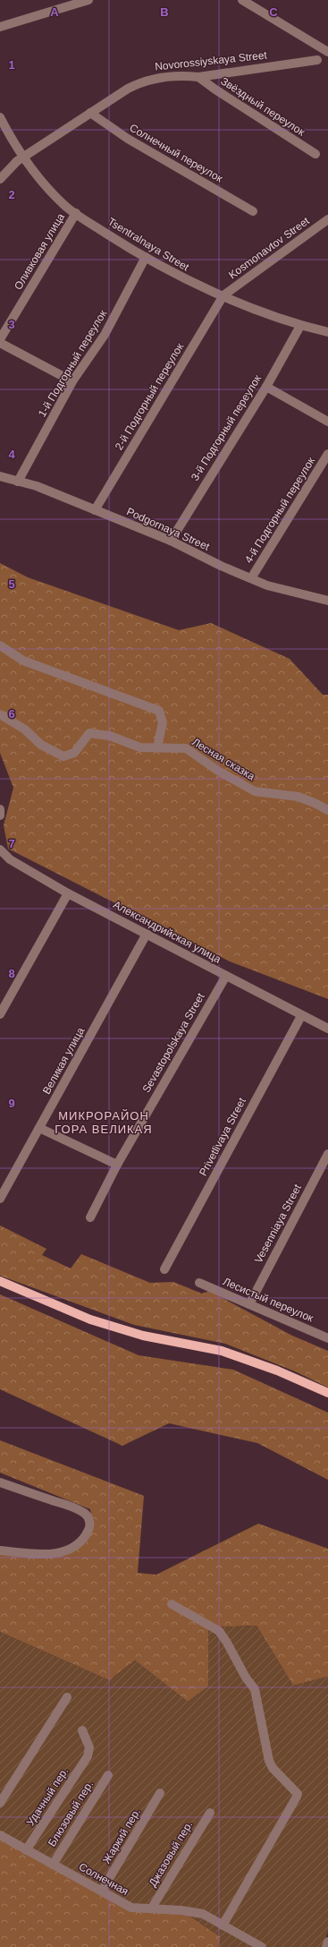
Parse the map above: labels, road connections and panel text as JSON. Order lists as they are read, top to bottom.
{
  "streets": {
    "street": [
      "Novorossiyskaya Street",
      "Звёздный переулок",
      "Солнечный переулок",
      "Tsentralnaya Street",
      "Kosmonavtov Street",
      "Оливковая улица",
      "1-й Подгорный переулок",
      "2-й Подгорный переулок",
      "3-й Подгорный переулок",
      "4-й Подгорный переулок",
      "Podgornaya Street",
      "Лесная сказка",
      "Александрийская улица",
      "Sevastopolskaya Street",
      "Великая улица",
      "Privetlivaya Street",
      "Vesenniaya Street",
      "Лесистый переулок",
      "Удачный пер.",
      "Блюзовый пер.",
      "Жаркий пер.",
      "Джазовый пер.",
      "Солнечная"
    ]
  },
  "crossings": [
    ["Novorossiyskaya Street", "Звёздный переулок"],
    ["Novorossiyskaya Street", "Солнечный переулок"],
    ["Novorossiyskaya Street", "Tsentralnaya Street"],
    ["Tsentralnaya Street", "Kosmonavtov Street"],
    ["Tsentralnaya Street", "Оливковая улица"],
    ["Tsentralnaya Street", "1-й Подгорный переулок"],
    ["Tsentralnaya Street", "2-й Подгорный переулок"],
    ["Tsentralnaya Street", "3-й Подгорный переулок"],
    ["Kosmonavtov Street", "2-й Подгорный переулок"],
    ["1-й Подгорный переулок", "Podgornaya Street"],
    ["2-й Подгорный переулок", "Podgornaya Street"],
    ["3-й Подгорный переулок", "Podgornaya Street"],
    ["4-й Подгорный переулок", "Podgornaya Street"],
    ["Александрийская улица", "Sevastopolskaya Street"],
    ["Александрийская улица", "Великая улица"],
    ["Александрийская улица", "Privetlivaya Street"],
    ["Vesenniaya Street", "Лесистый переулок"],
    ["Удачный пер.", "Солнечная"],
    ["Блюзовый пер.", "Солнечная"],
    ["Жаркий пер.", "Солнечная"],
    ["Джазовый пер.", "Солнечная"]
  ],
  "districts": ["МИКРОРАЙОН ГОРА ВЕЛИКАЯ"],
  "grid": {
    "columns": ["A", "B", "C"],
    "rows": [
      "1",
      "2",
      "3",
      "4",
      "5",
      "6",
      "7",
      "8",
      "9"
    ]
  }
}
